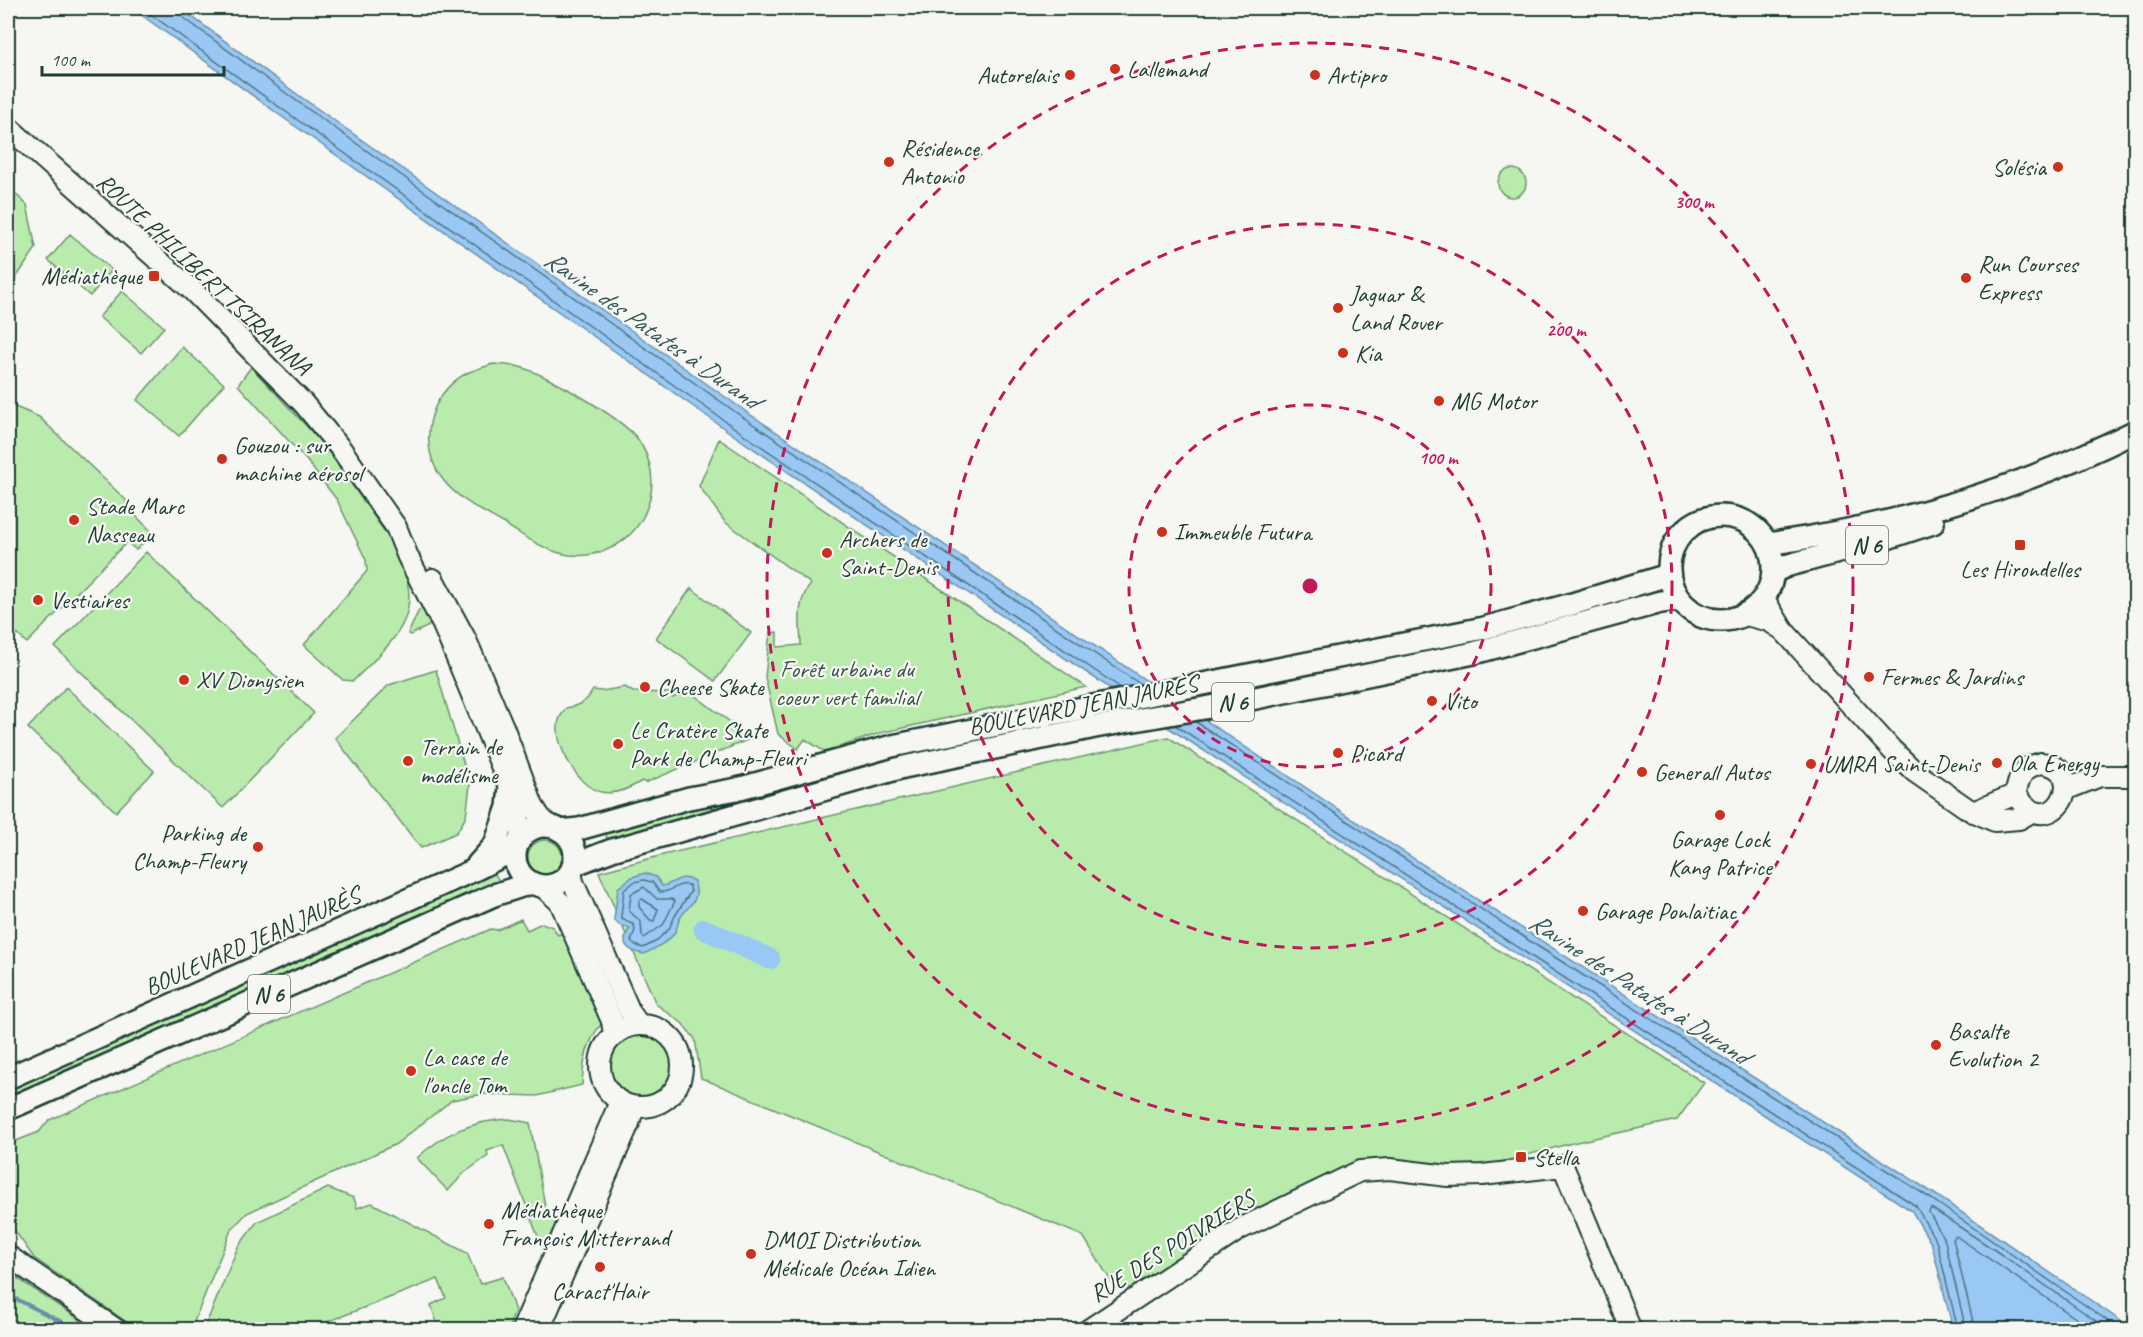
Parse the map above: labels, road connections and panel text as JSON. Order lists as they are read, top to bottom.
{
  "streets": {
    "main road": [
      "ROUTE PHILIBERT TSIRANANA",
      "N 6",
      "BOULEVARD JEAN JAURÈS",
      "RUE DES POIVRIERS"
    ]
  },
  "crossings": [
    ["ROUTE PHILIBERT TSIRANANA", "BOULEVARD JEAN JAURÈS"],
    ["N 6", "BOULEVARD JEAN JAURÈS"]
  ],
  "water": ["Ravine des Patates à Durand"],
  "parks": ["Forêt urbaine du coeur vert familial"],
  "places": {
    "other": [
      "Lallemand",
      "Autorelais",
      "Artipro",
      "Résidence Antonio",
      "Solésia",
      "Run Courses Express",
      "Jaguar & Land Rover",
      "Kia",
      "MG Motor",
      "Gouzou : sur machine aérosol",
      "Stade Marc Nasseau",
      "Immeuble Futura",
      "Archers de Saint-Denis",
      "Vestiaires",
      "Fermes & Jardins",
      "XV Dionysien",
      "Cheese Skate",
      "Vito",
      "Le Cratère Skate Park de Champ-Fleuri",
      "Picard",
      "Terrain de modélisme",
      "Ola Energy",
      "UMRA Saint-Denis",
      "Generall Autos",
      "Garage Lock Kang Patrice",
      "Parking de Champ-Fleury",
      "Garage Ponlaitiac",
      "Basalte Evolution 2",
      "La case de l'oncle Tom",
      "Médiathèque François Mitterrand",
      "DMOI Distribution Médicale Océan Idien",
      "Caract'Hair"
    ],
    "transit": ["Médiathèque", "Les Hirondelles", "Stella"]
  },
  "scale_bar": "100 m",
  "rings": ["300 m", "200 m", "100 m"]
}
